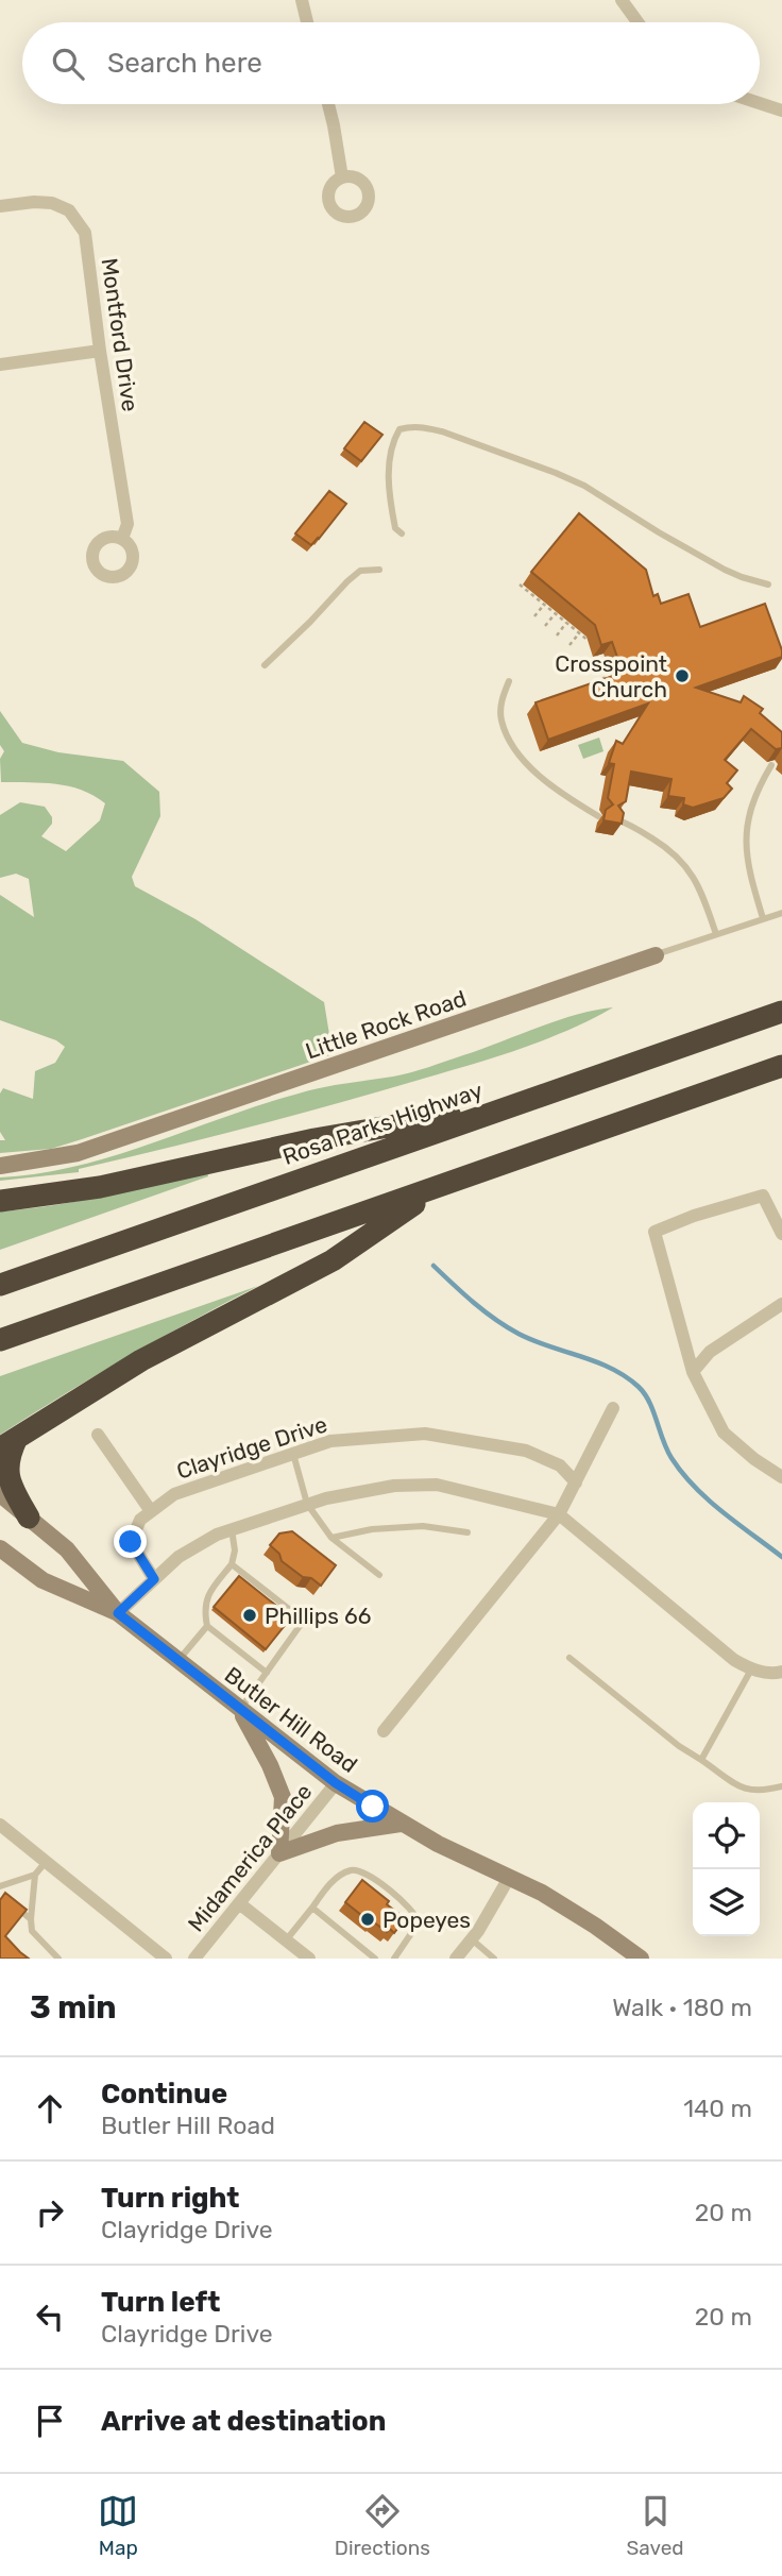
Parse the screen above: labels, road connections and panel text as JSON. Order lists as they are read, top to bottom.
{
  "streets": {
    "highway": ["Rosa Parks Highway"],
    "main road": ["Little Rock Road", "Butler Hill Road"],
    "street": ["Montford Drive", "Clayridge Drive", "Midamerica Place"]
  },
  "crossings": [
    ["Butler Hill Road", "Midamerica Place"]
  ],
  "places": ["Crosspoint Church", "Phillips 66", "Popeyes"],
  "page": {
    "search": "Search here",
    "heading": ["3 min", "Walk · 180 m"],
    "list": [
      ["Continue", "Butler Hill Road", "140 m"],
      ["Turn right", "Clayridge Drive", "20 m"],
      ["Turn left", "Clayridge Drive", "20 m"],
      "Arrive at destination"
    ],
    "nav": ["Map", "Directions", "Saved"]
  }
}
